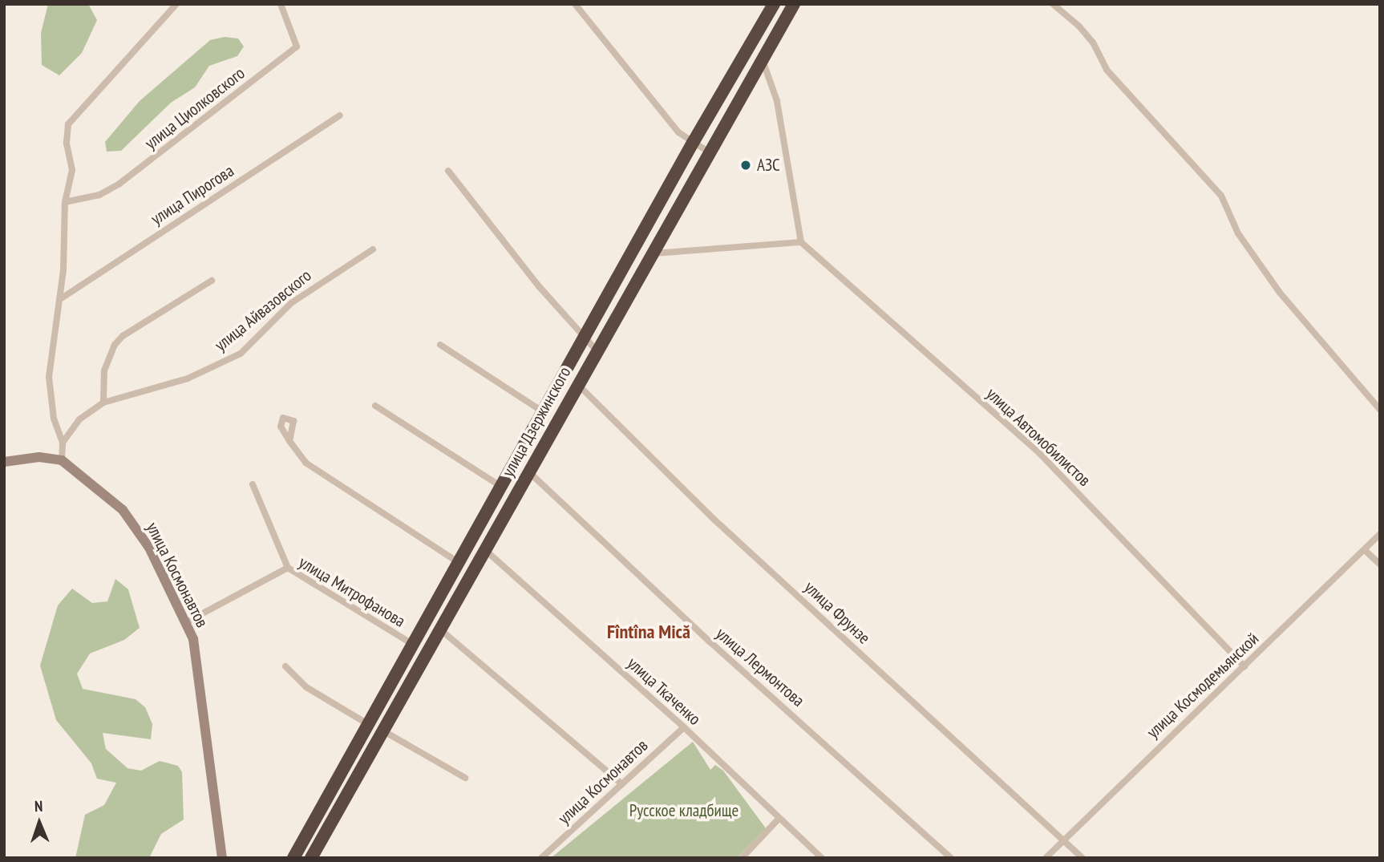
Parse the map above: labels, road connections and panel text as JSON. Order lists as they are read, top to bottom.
{
  "streets": {
    "highway": ["улица Дзержинского"],
    "street": [
      "улица Циолковского",
      "улица Пирогова",
      "улица Айвазовского",
      "улица Автомобилистов",
      "улица Космонавтов",
      "улица Митрофанова",
      "улица Фрунзе",
      "улица Лермонтова",
      "улица Космодемьянской",
      "улица Ткаченко"
    ]
  },
  "crossings": [
    ["улица Дзержинского", "улица Митрофанова"],
    ["улица Дзержинского", "улица Фрунзе"],
    ["улица Дзержинского", "улица Лермонтова"],
    ["улица Дзержинского", "улица Ткаченко"],
    ["улица Автомобилистов", "улица Космодемьянской"],
    ["улица Космонавтов", "улица Митрофанова"],
    ["улица Космонавтов", "улица Ткаченко"],
    ["улица Фрунзе", "улица Космодемьянской"]
  ],
  "districts": ["Fîntîna Mică"],
  "parks": ["Русское кладбище"],
  "places": ["АЗС"],
  "north": "top"
}
